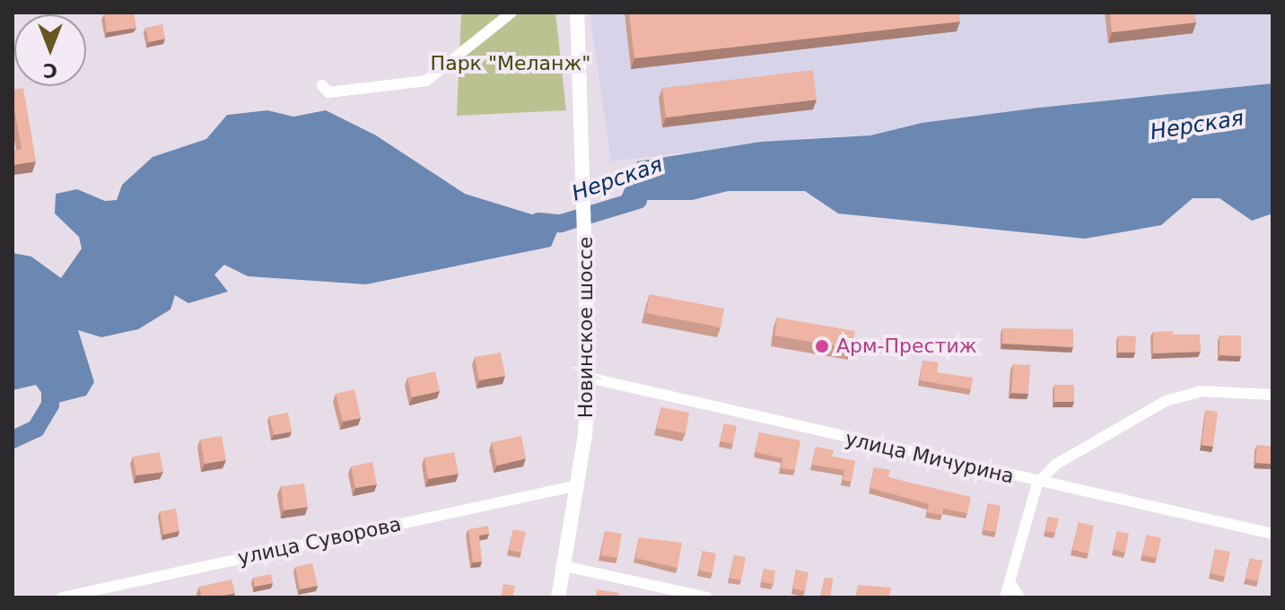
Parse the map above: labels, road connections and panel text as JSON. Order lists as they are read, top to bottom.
{
  "streets": {
    "street": ["Новинское шоссе", "улица Мичурина", "улица Суворова"]
  },
  "crossings": [
    ["Новинское шоссе", "улица Мичурина"],
    ["Новинское шоссе", "улица Суворова"]
  ],
  "water": ["Нерская"],
  "parks": ["Парк \"Меланж\""],
  "places": ["Арм-Престиж"],
  "north": "bottom"
}
